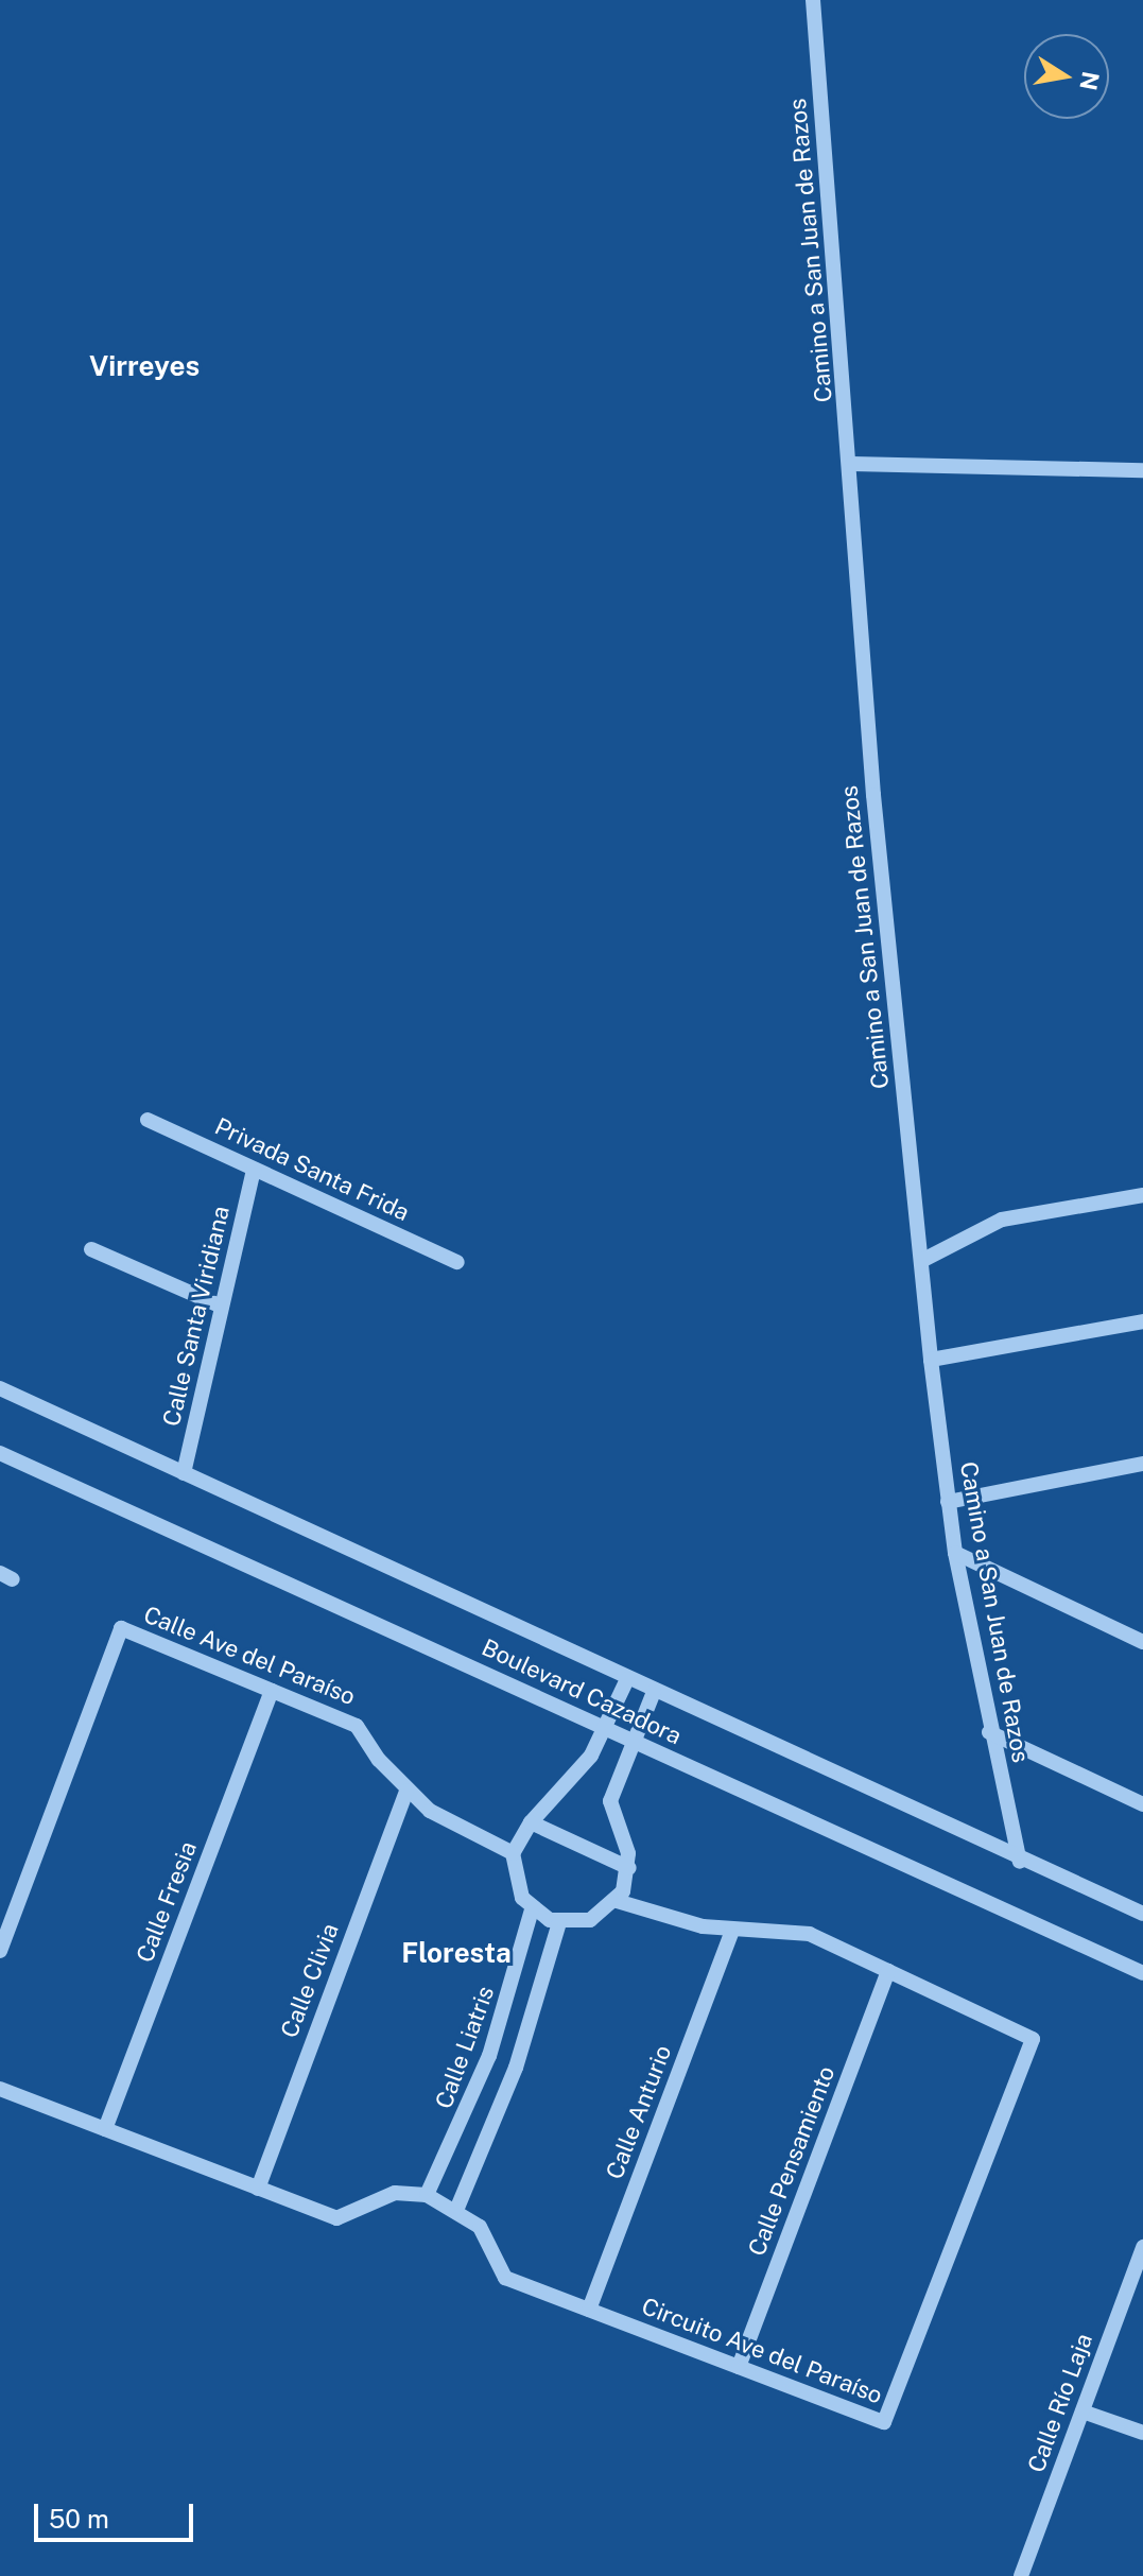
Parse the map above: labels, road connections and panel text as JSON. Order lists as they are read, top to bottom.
{
  "streets": {
    "street": [
      "Camino a San Juan de Razos",
      "Privada Santa Frida",
      "Calle Santa Viridiana",
      "Calle Ave del Paraíso",
      "Boulevard Cazadora",
      "Calle Fresia",
      "Calle Clivia",
      "Calle Liatris",
      "Calle Anturio",
      "Calle Pensamiento",
      "Circuito Ave del Paraíso",
      "Calle Río Laja"
    ]
  },
  "crossings": [
    ["Camino a San Juan de Razos", "Boulevard Cazadora"],
    ["Privada Santa Frida", "Calle Santa Viridiana"],
    ["Calle Santa Viridiana", "Boulevard Cazadora"],
    ["Calle Ave del Paraíso", "Calle Fresia"],
    ["Calle Ave del Paraíso", "Calle Clivia"],
    ["Calle Fresia", "Circuito Ave del Paraíso"],
    ["Calle Clivia", "Circuito Ave del Paraíso"],
    ["Calle Liatris", "Circuito Ave del Paraíso"],
    ["Calle Anturio", "Circuito Ave del Paraíso"],
    ["Calle Pensamiento", "Circuito Ave del Paraíso"]
  ],
  "districts": ["Virreyes", "Floresta"],
  "scale_bar": "50 m",
  "north": "right"
}
